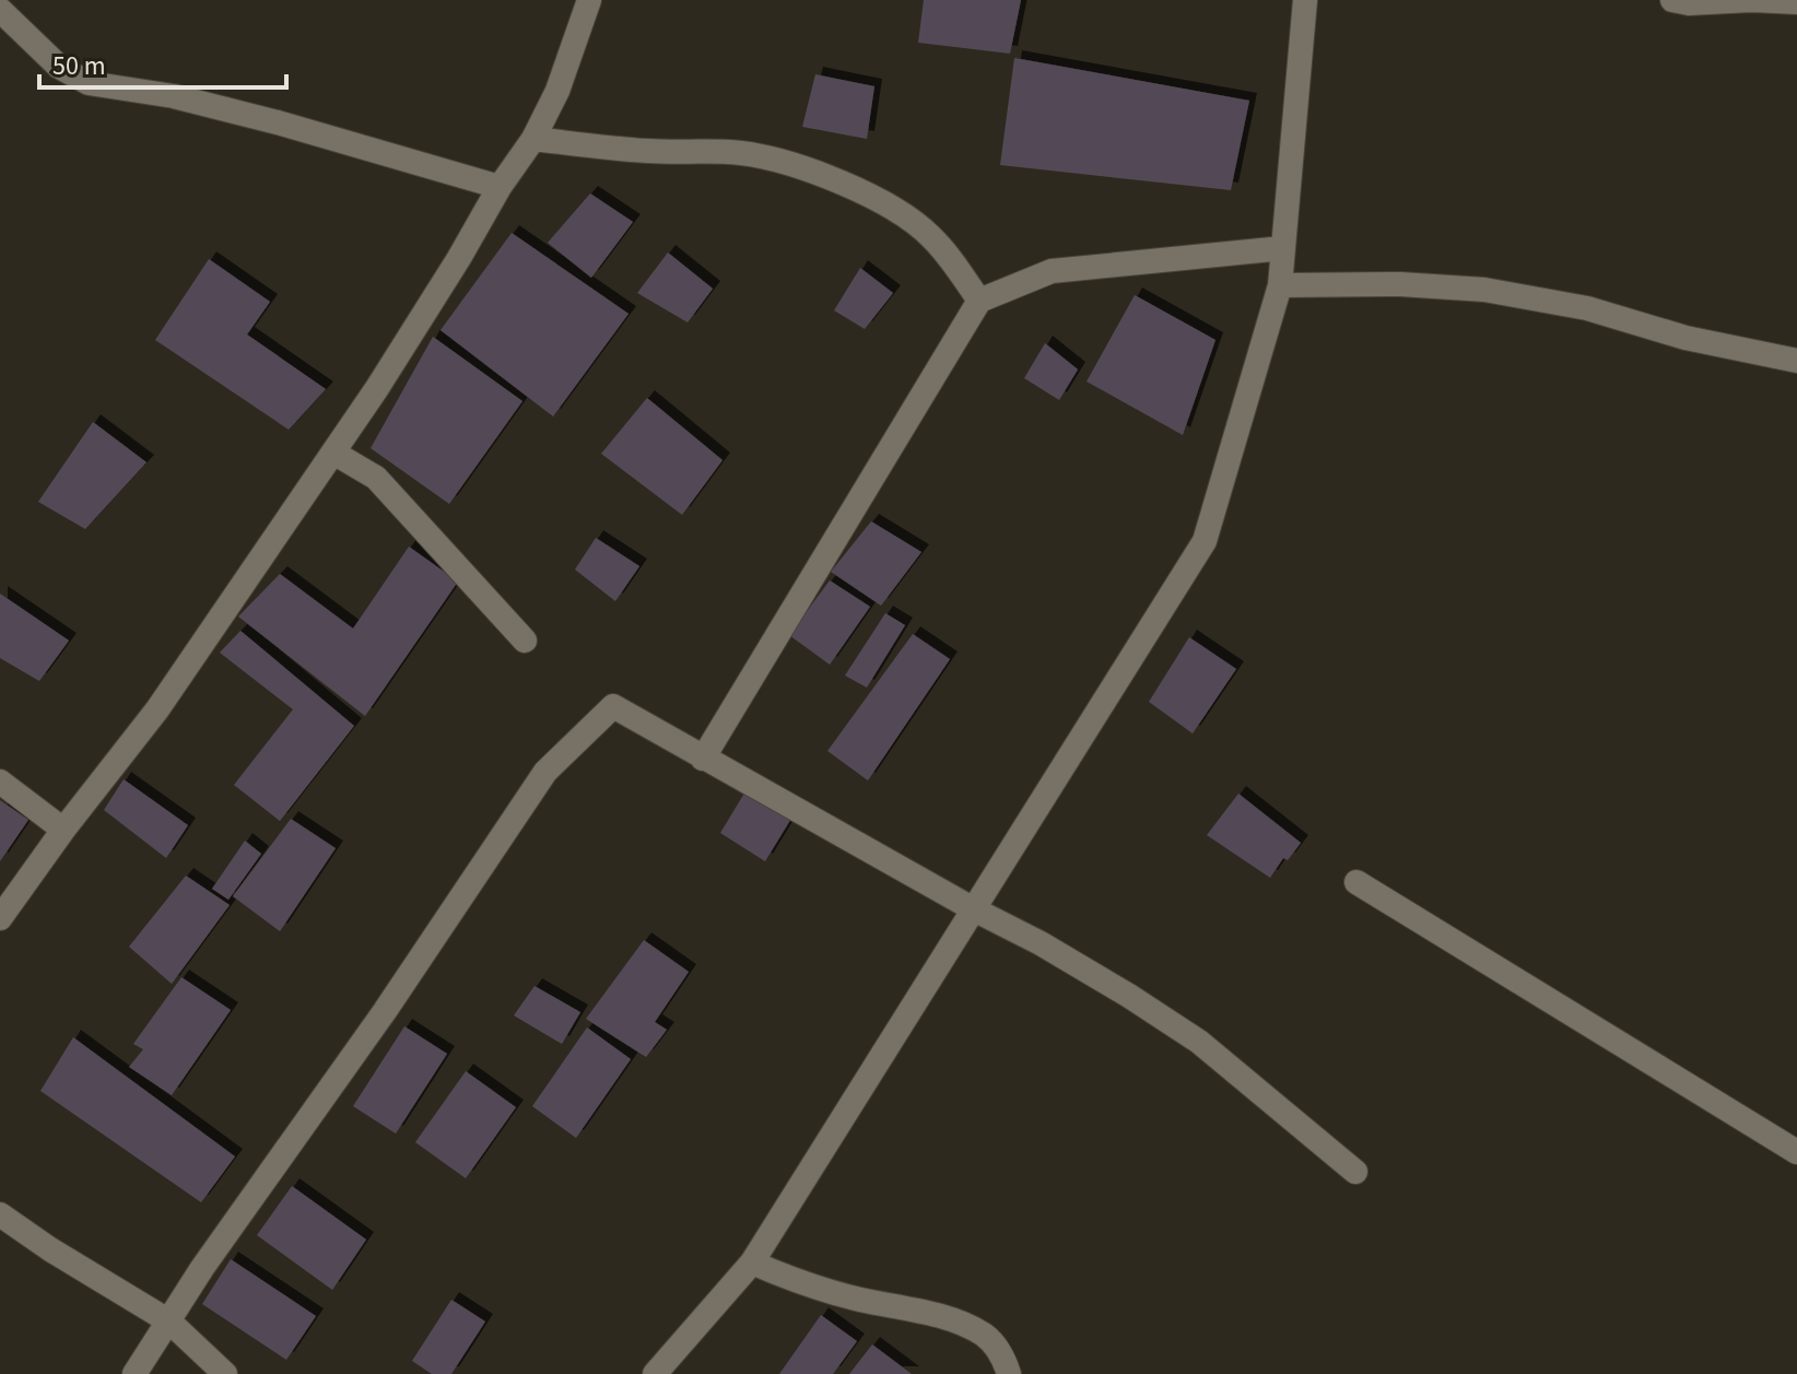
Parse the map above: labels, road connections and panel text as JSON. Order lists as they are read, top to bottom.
{
  "scale_bar": "50 m"
}
